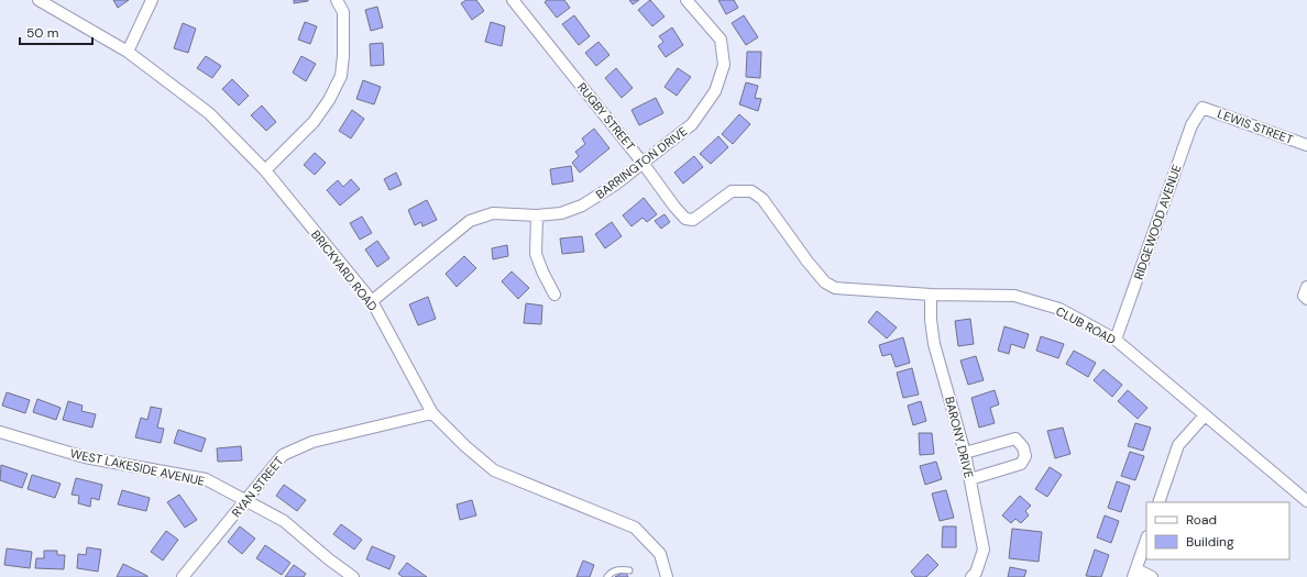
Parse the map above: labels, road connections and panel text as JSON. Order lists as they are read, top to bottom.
{
  "streets": {
    "street": [
      "RUGBY STREET",
      "LEWIS STREET",
      "BARRINGTON DRIVE",
      "RIDGEWOOD AVENUE",
      "BRICKYARD ROAD",
      "CLUB ROAD",
      "BARONY DRIVE",
      "WEST LAKESIDE AVENUE",
      "RYAN STREET"
    ]
  },
  "crossings": [
    ["RUGBY STREET", "BARRINGTON DRIVE"],
    ["RUGBY STREET", "CLUB ROAD"],
    ["LEWIS STREET", "RIDGEWOOD AVENUE"],
    ["BARRINGTON DRIVE", "BRICKYARD ROAD"],
    ["RIDGEWOOD AVENUE", "CLUB ROAD"],
    ["BRICKYARD ROAD", "RYAN STREET"],
    ["CLUB ROAD", "BARONY DRIVE"],
    ["WEST LAKESIDE AVENUE", "RYAN STREET"]
  ],
  "legend": ["Road", "Building"],
  "scale_bar": "50 m"
}
